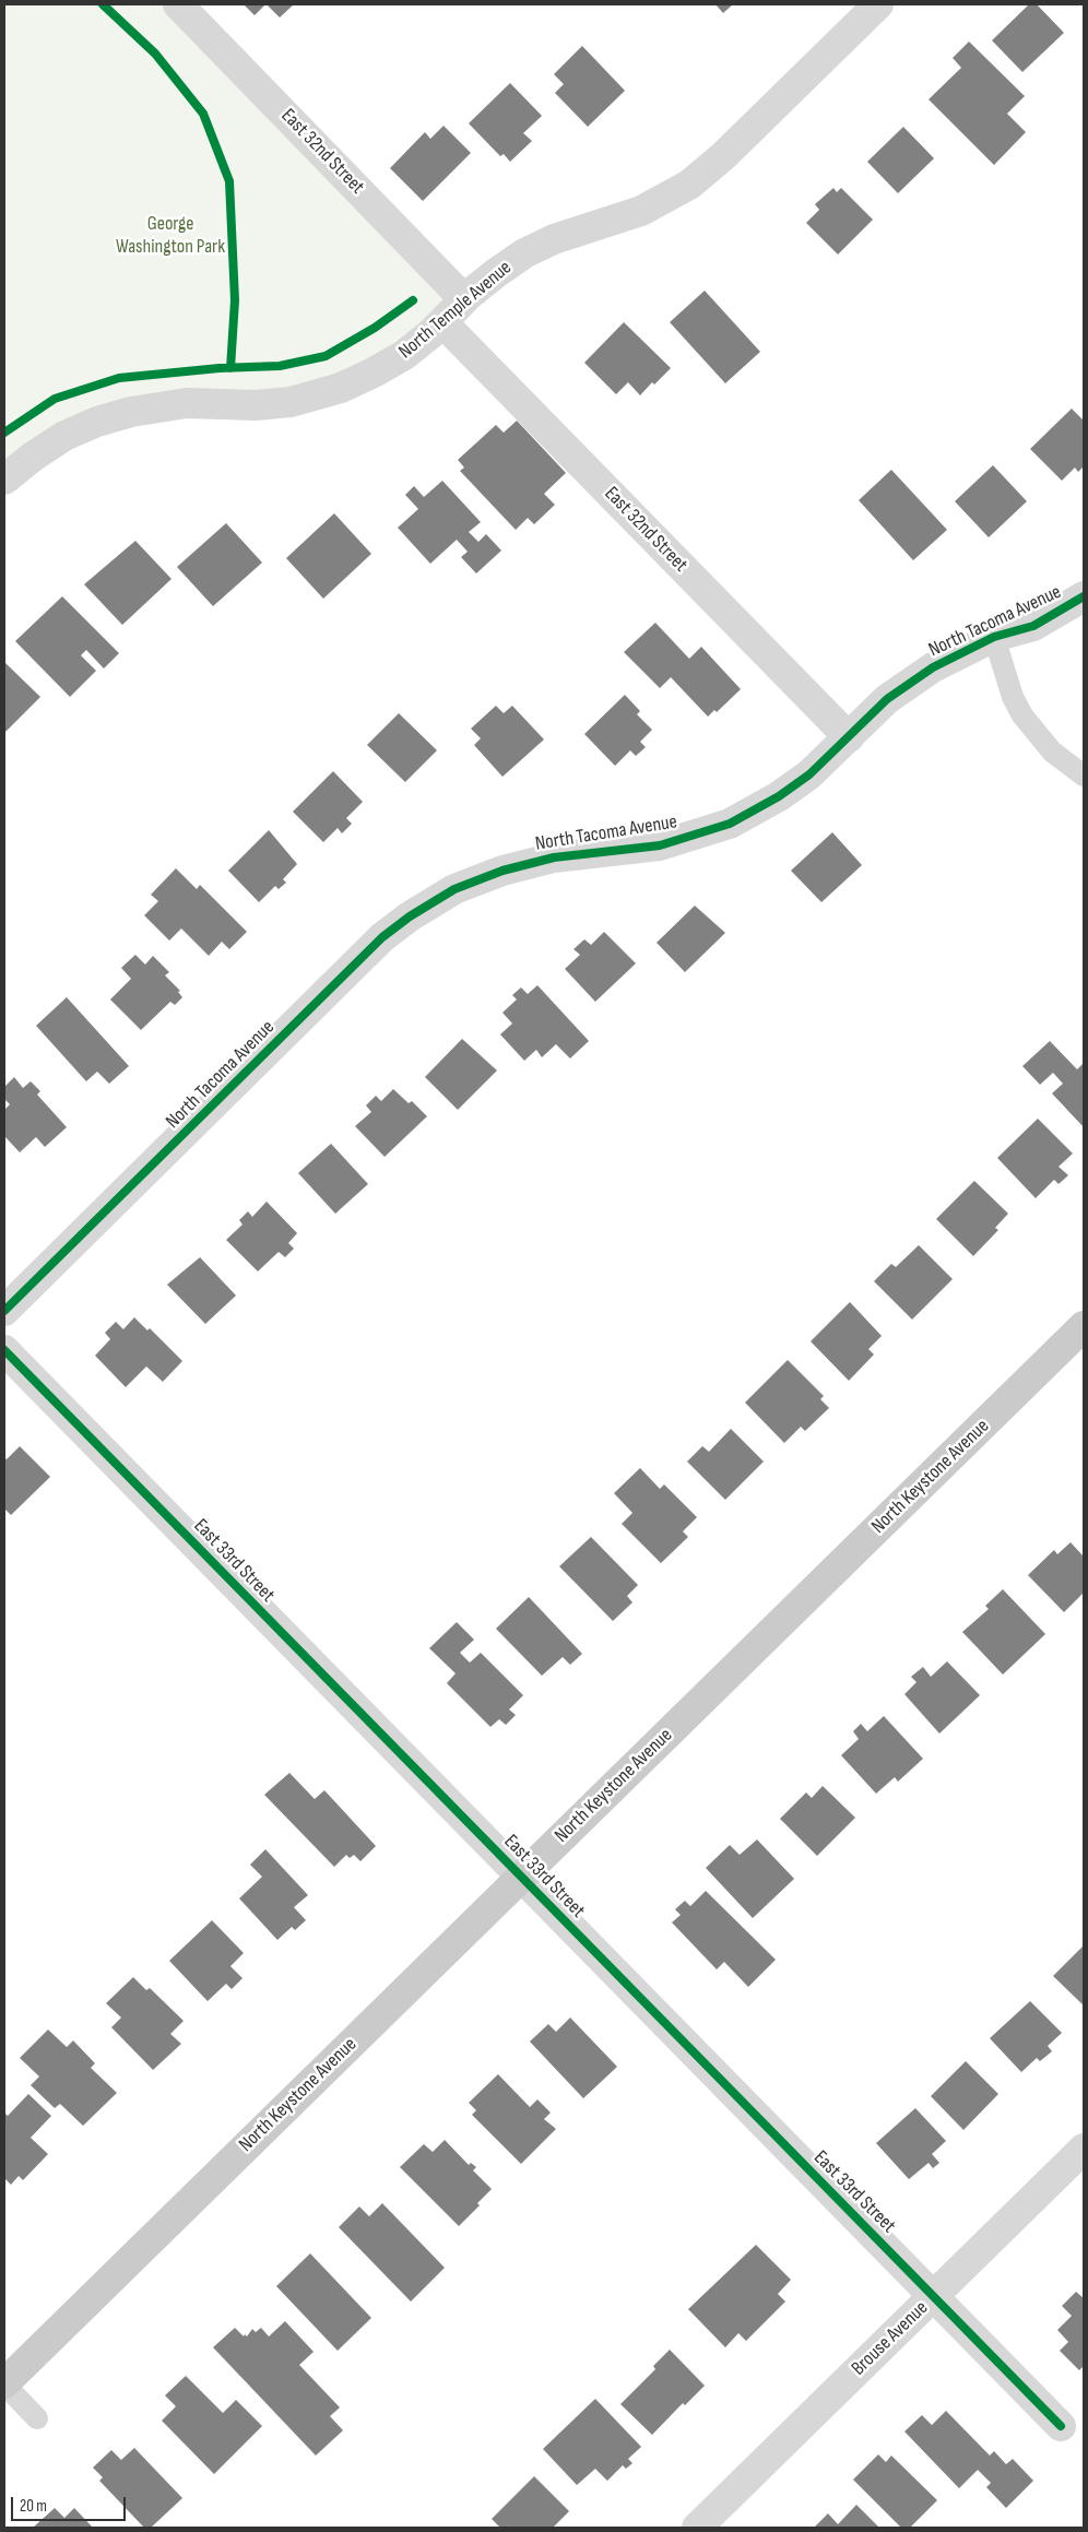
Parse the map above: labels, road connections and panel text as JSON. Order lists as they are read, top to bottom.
{
  "streets": {
    "main road": ["North Keystone Avenue"],
    "street": [
      "East 32nd Street",
      "North Temple Avenue",
      "North Tacoma Avenue",
      "East 33rd Street",
      "Brouse Avenue"
    ]
  },
  "crossings": [
    ["East 32nd Street", "North Temple Avenue"],
    ["East 32nd Street", "North Tacoma Avenue"],
    ["North Keystone Avenue", "East 33rd Street"],
    ["East 33rd Street", "Brouse Avenue"]
  ],
  "parks": ["George Washington Park"],
  "scale_bar": "20 m"
}
